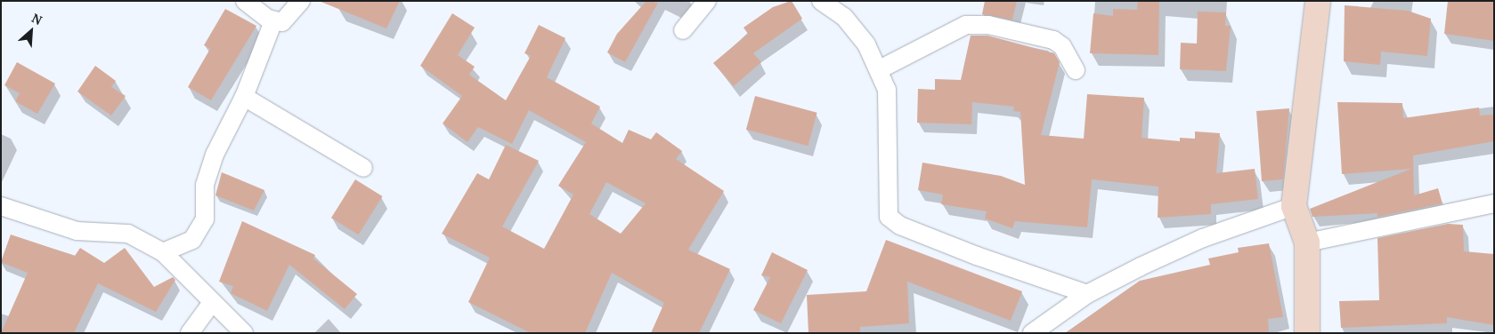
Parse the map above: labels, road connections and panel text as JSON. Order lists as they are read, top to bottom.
{
  "north": "top right"
}
